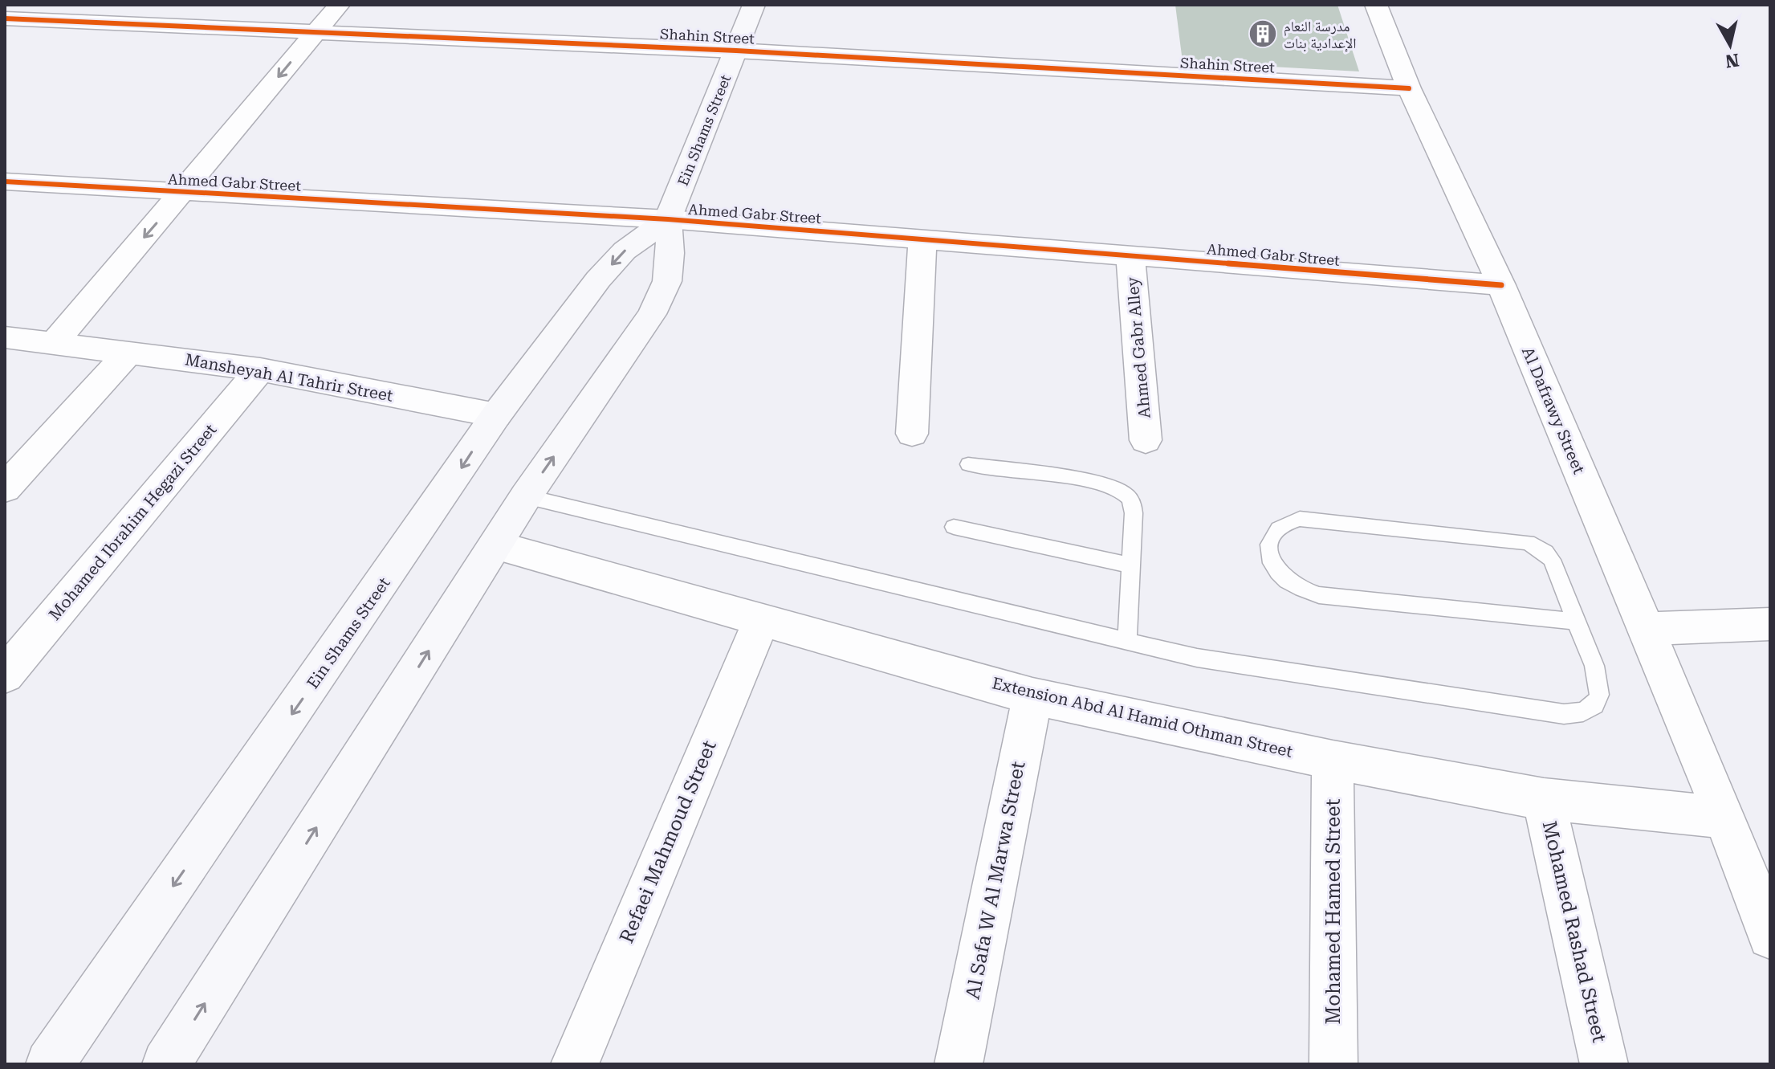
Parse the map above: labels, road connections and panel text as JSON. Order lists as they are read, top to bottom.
{
  "streets": {
    "main road": ["Ein Shams Street"],
    "street": [
      "Shahin Street",
      "Ahmed Gabr Street",
      "Ahmed Gabr Alley",
      "Mansheyah Al Tahrir Street",
      "Al Dafrawy Street",
      "Mohamed Ibrahim Hegazi Street",
      "Extension Abd Al Hamid Othman Street",
      "Refaei Mahmoud Street",
      "Al Safa W Al Marwa Street",
      "Mohamed Hamed Street",
      "Mohamed Rashad Street"
    ]
  },
  "crossings": [
    ["Shahin Street", "Ein Shams Street"],
    ["Shahin Street", "Al Dafrawy Street"],
    ["Ein Shams Street", "Ahmed Gabr Street"],
    ["Ein Shams Street", "Mansheyah Al Tahrir Street"],
    ["Ein Shams Street", "Extension Abd Al Hamid Othman Street"],
    ["Ahmed Gabr Street", "Ahmed Gabr Alley"],
    ["Ahmed Gabr Street", "Al Dafrawy Street"],
    ["Mansheyah Al Tahrir Street", "Mohamed Ibrahim Hegazi Street"],
    ["Al Dafrawy Street", "Extension Abd Al Hamid Othman Street"],
    ["Extension Abd Al Hamid Othman Street", "Refaei Mahmoud Street"],
    ["Extension Abd Al Hamid Othman Street", "Al Safa W Al Marwa Street"],
    ["Extension Abd Al Hamid Othman Street", "Mohamed Hamed Street"],
    ["Extension Abd Al Hamid Othman Street", "Mohamed Rashad Street"]
  ],
  "places": {
    "building": ["مدرسة النعام الإعدادية بنات"]
  },
  "north": "bottom"
}
